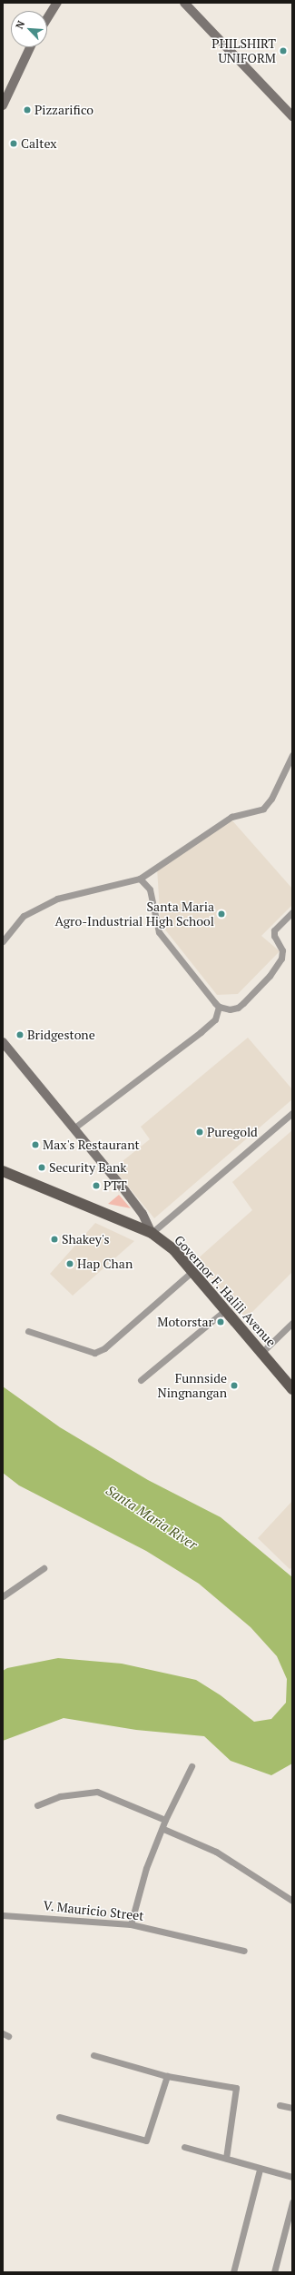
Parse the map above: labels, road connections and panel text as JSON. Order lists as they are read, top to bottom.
{
  "streets": {
    "main road": ["Governor F. Halili Avenue"],
    "street": ["V. Mauricio Street"]
  },
  "water": ["Santa Maria River"],
  "places": [
    "PHILSHIRT UNIFORM",
    "Pizzarifico",
    "Caltex",
    "Santa Maria Agro-Industrial High School",
    "Bridgestone",
    "Puregold",
    "Max's Restaurant",
    "Security Bank",
    "PTT",
    "Shakey's",
    "Hap Chan",
    "Motorstar",
    "Funnside Ningnangan"
  ],
  "north": "top left"
}
